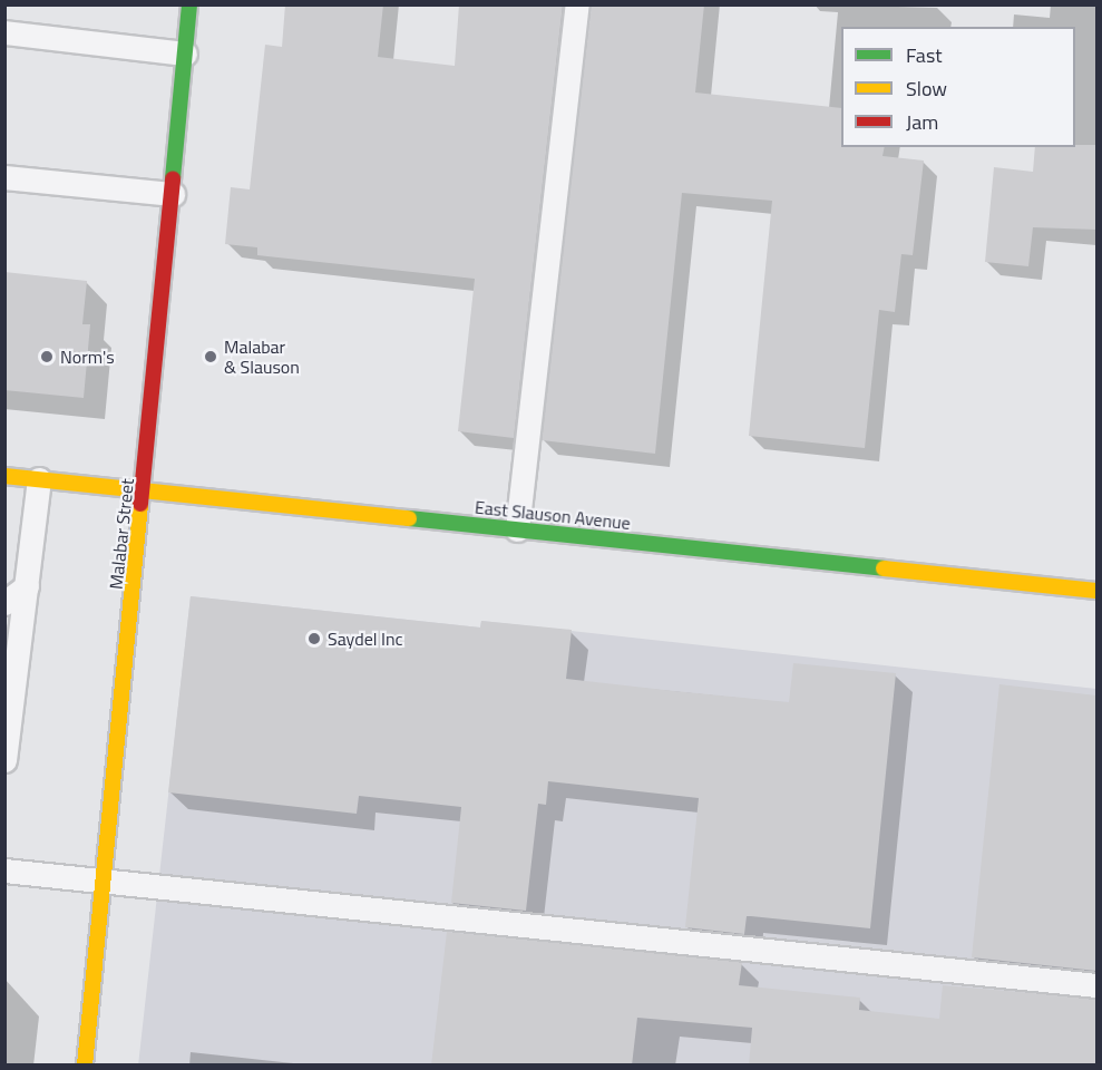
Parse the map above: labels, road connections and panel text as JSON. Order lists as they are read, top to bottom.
{
  "streets": {
    "main road": ["East Slauson Avenue", "Malabar Street"]
  },
  "crossings": [
    ["East Slauson Avenue", "Malabar Street"]
  ],
  "places": ["Norm's", "Malabar & Slauson", "Saydel Inc"],
  "legend": ["Fast", "Slow", "Jam"]
}
